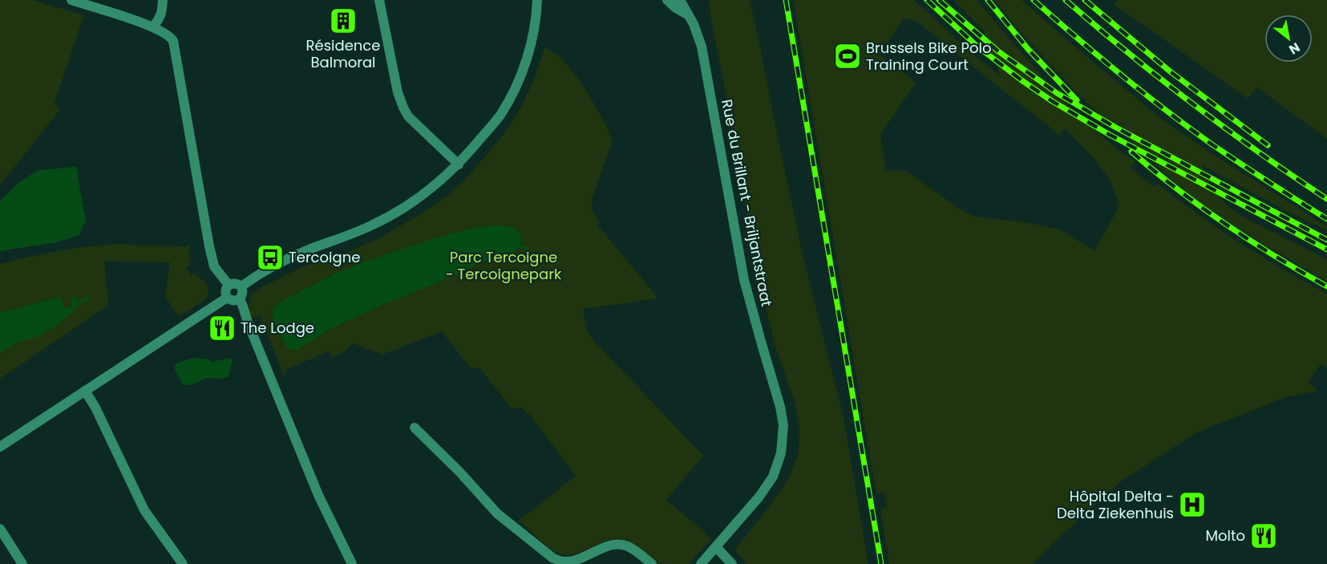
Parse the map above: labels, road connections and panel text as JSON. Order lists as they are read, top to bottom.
{
  "streets": {
    "street": ["Rue du Brillant - Briljantstraat"]
  },
  "parks": ["Parc Tercoigne - Tercoignepark"],
  "places": {
    "building": ["Résidence Balmoral"],
    "sports": ["Brussels Bike Polo Training Court"],
    "bus stop": ["Tercoigne"],
    "restaurant": ["The Lodge", "Molto"],
    "hospital": ["Hôpital Delta - Delta Ziekenhuis"]
  },
  "north": "bottom right"
}
